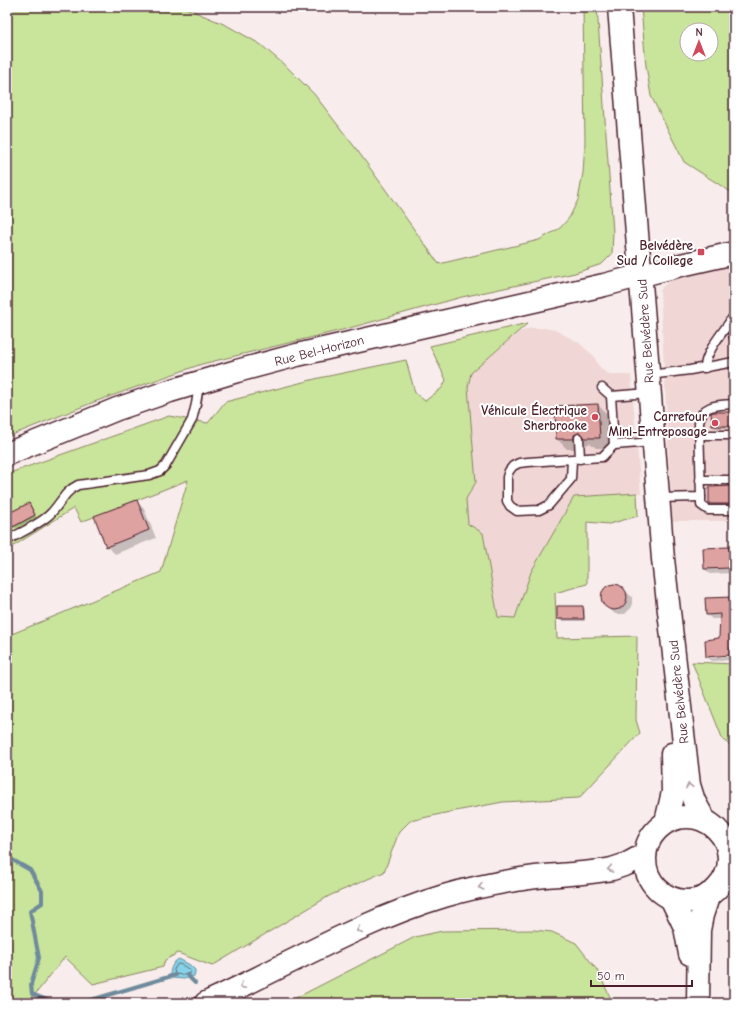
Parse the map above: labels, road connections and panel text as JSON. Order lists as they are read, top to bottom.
{
  "streets": {
    "main road": ["Rue Belvédère Sud", "Rue Bel-Horizon"]
  },
  "crossings": [
    ["Rue Belvédère Sud", "Rue Bel-Horizon"]
  ],
  "places": {
    "transit": ["Belvédère Sud / College"],
    "other": ["Véhicule Électrique Sherbrooke", "Carrefour Mini-Entreposage"]
  },
  "scale_bar": "50 m",
  "north": "top"
}
